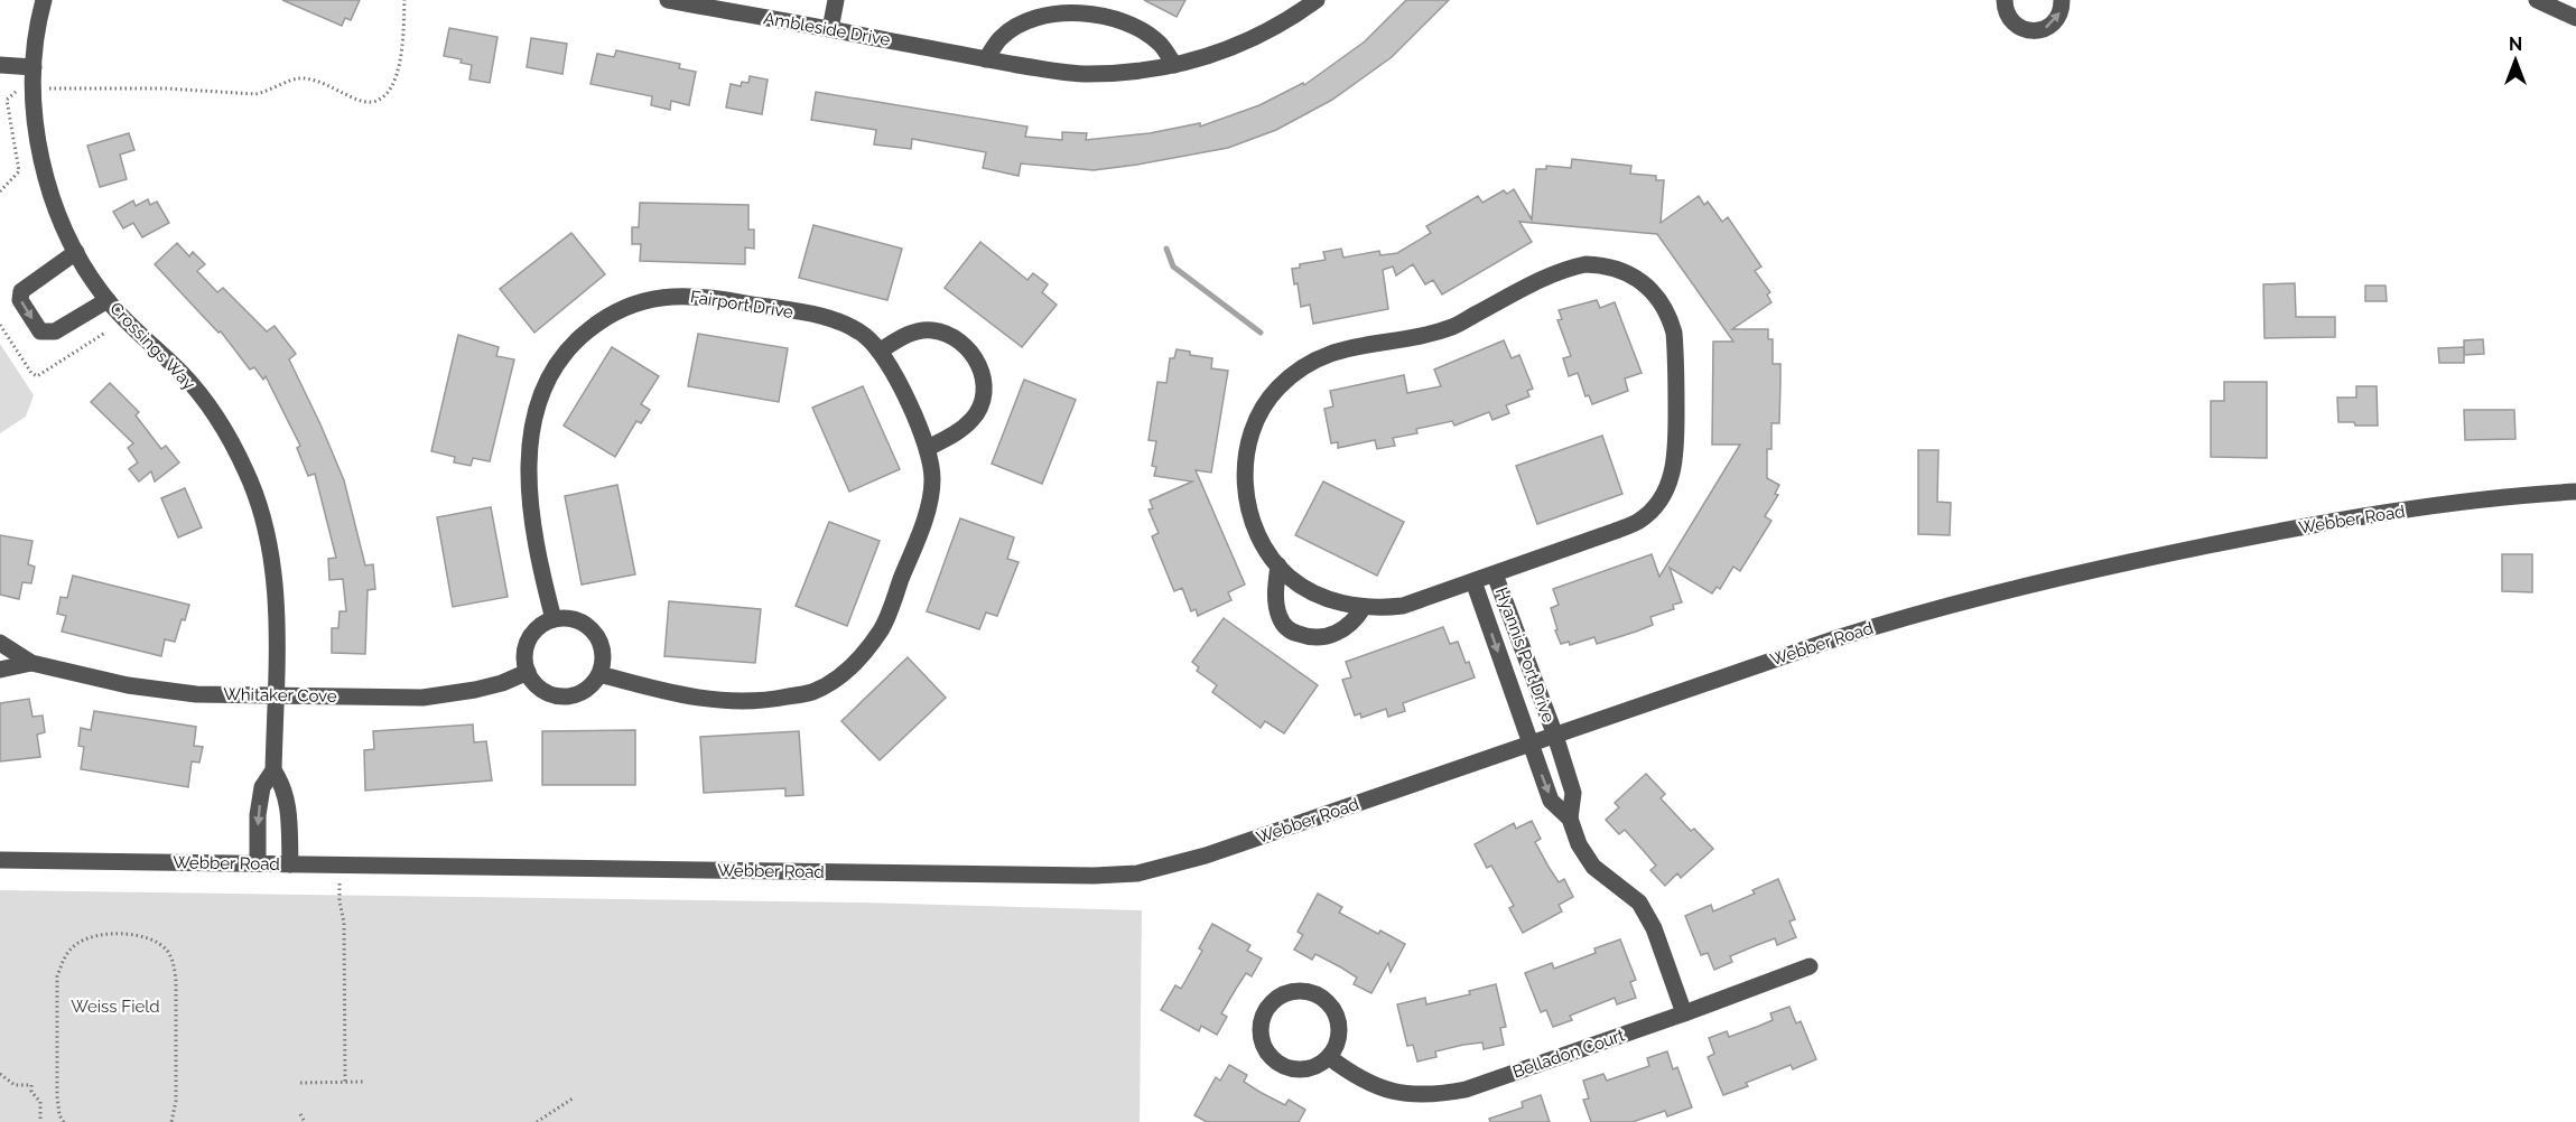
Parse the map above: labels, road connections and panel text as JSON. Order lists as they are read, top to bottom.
{
  "streets": {
    "street": [
      "Ambleside Drive",
      "Fairport Drive",
      "Crossings Way",
      "Webber Road",
      "Hyannis Port Drive",
      "Whitaker Cove",
      "Belladon Court"
    ]
  },
  "crossings": [
    ["Fairport Drive", "Whitaker Cove"],
    ["Crossings Way", "Webber Road"],
    ["Crossings Way", "Whitaker Cove"],
    ["Webber Road", "Hyannis Port Drive"]
  ],
  "parks": ["Weiss Field"],
  "north": "top"
}
